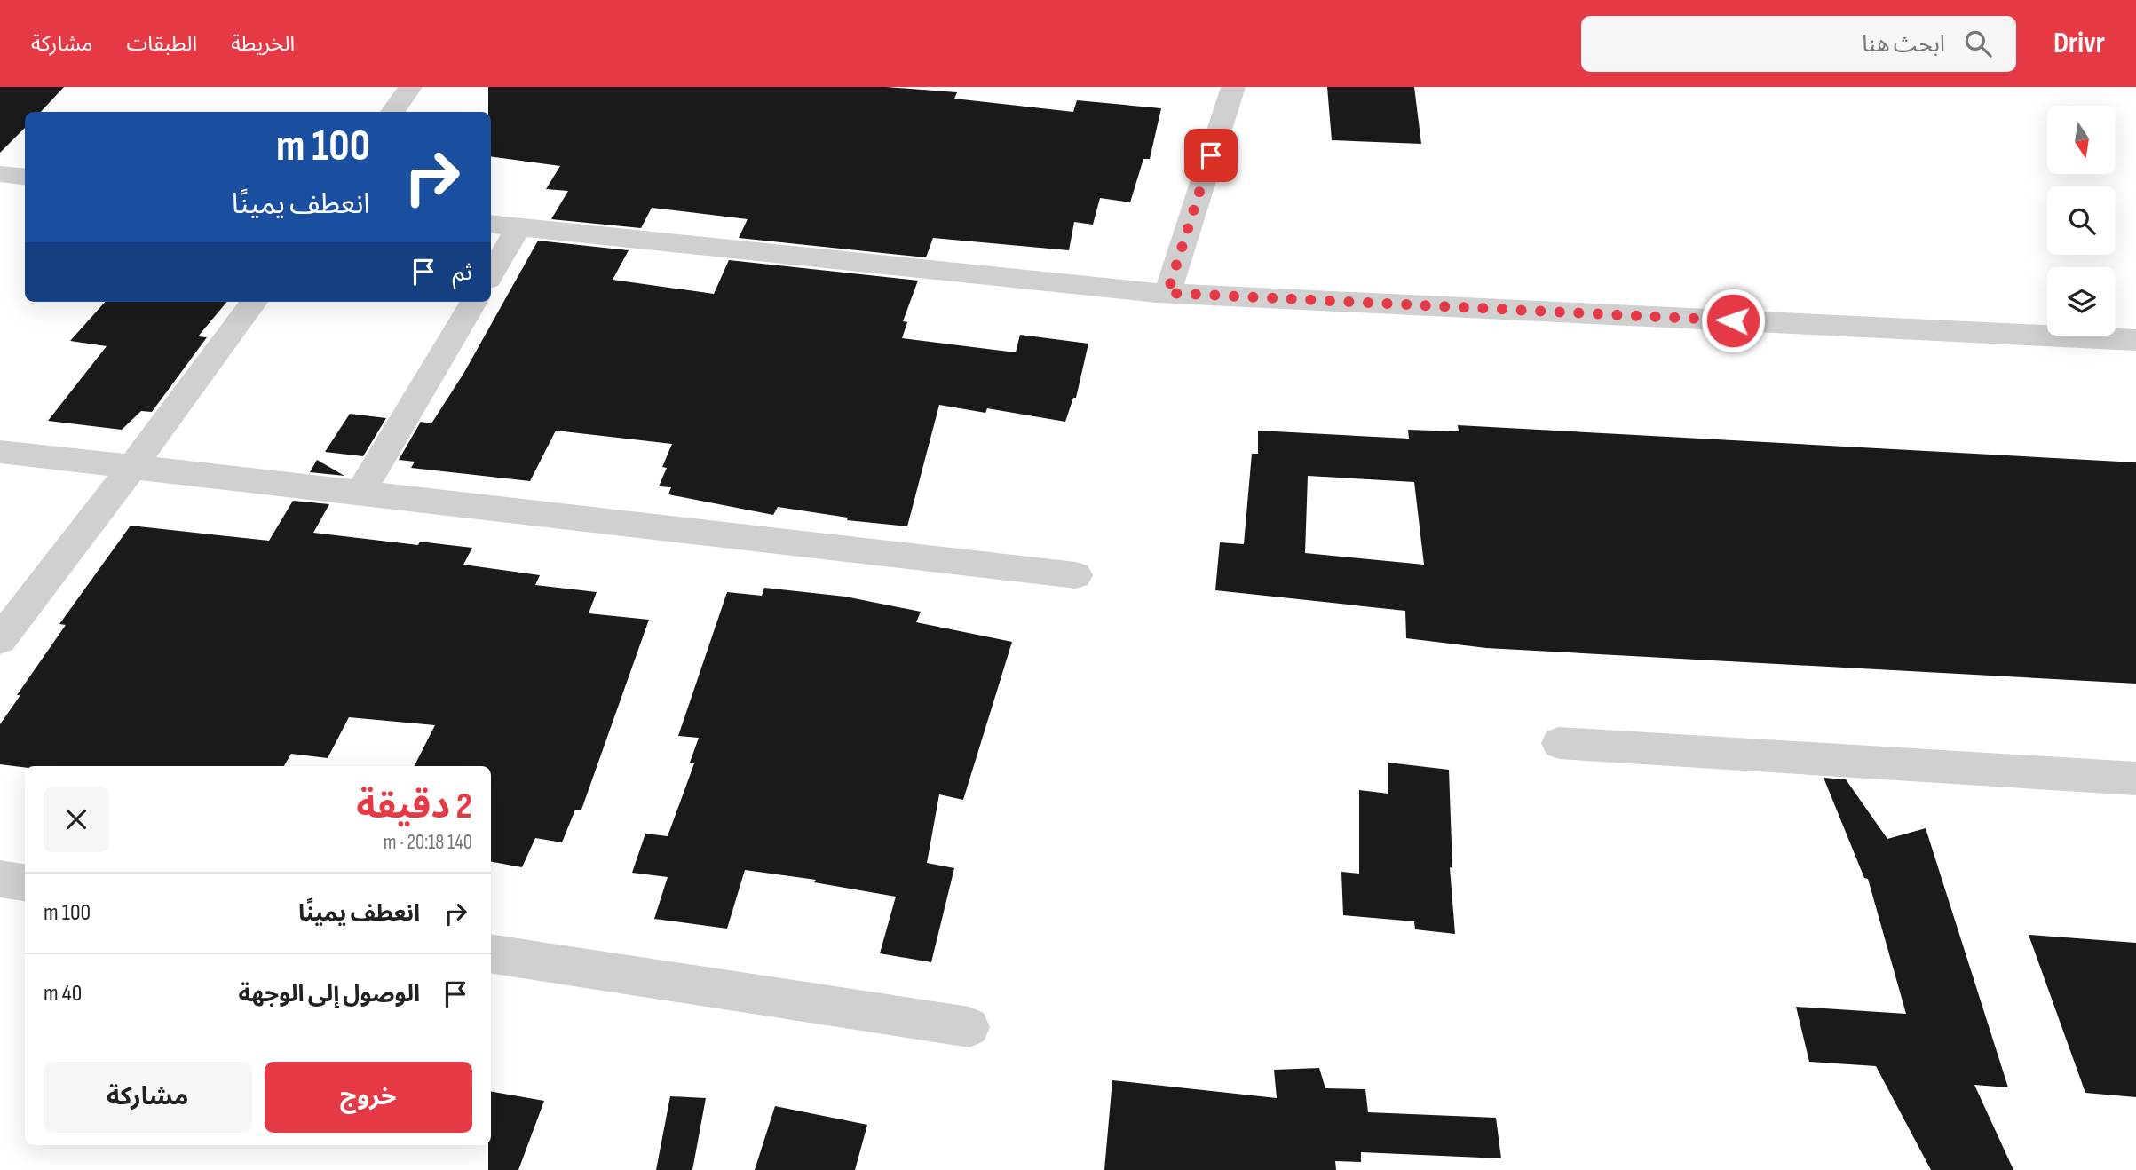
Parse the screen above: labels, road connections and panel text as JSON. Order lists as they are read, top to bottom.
{
  "north": "bottom",
  "page": {
    "header": "Drivr",
    "search": "ابحث هنا",
    "nav": ["الخريطة", "الطبقات", "مشاركة"],
    "turn": ["100 m", "انعطف يمينًا"],
    "then": "ثم",
    "heading": ["2 دقيقة", "140 m · 20:18"],
    "list": [
      {
        "name": "انعطف يمينًا",
        "value": "100 m"
      },
      {
        "name": "الوصول إلى الوجهة",
        "value": "40 m"
      }
    ],
    "buttons": ["خروج", "مشاركة"]
  }
}
